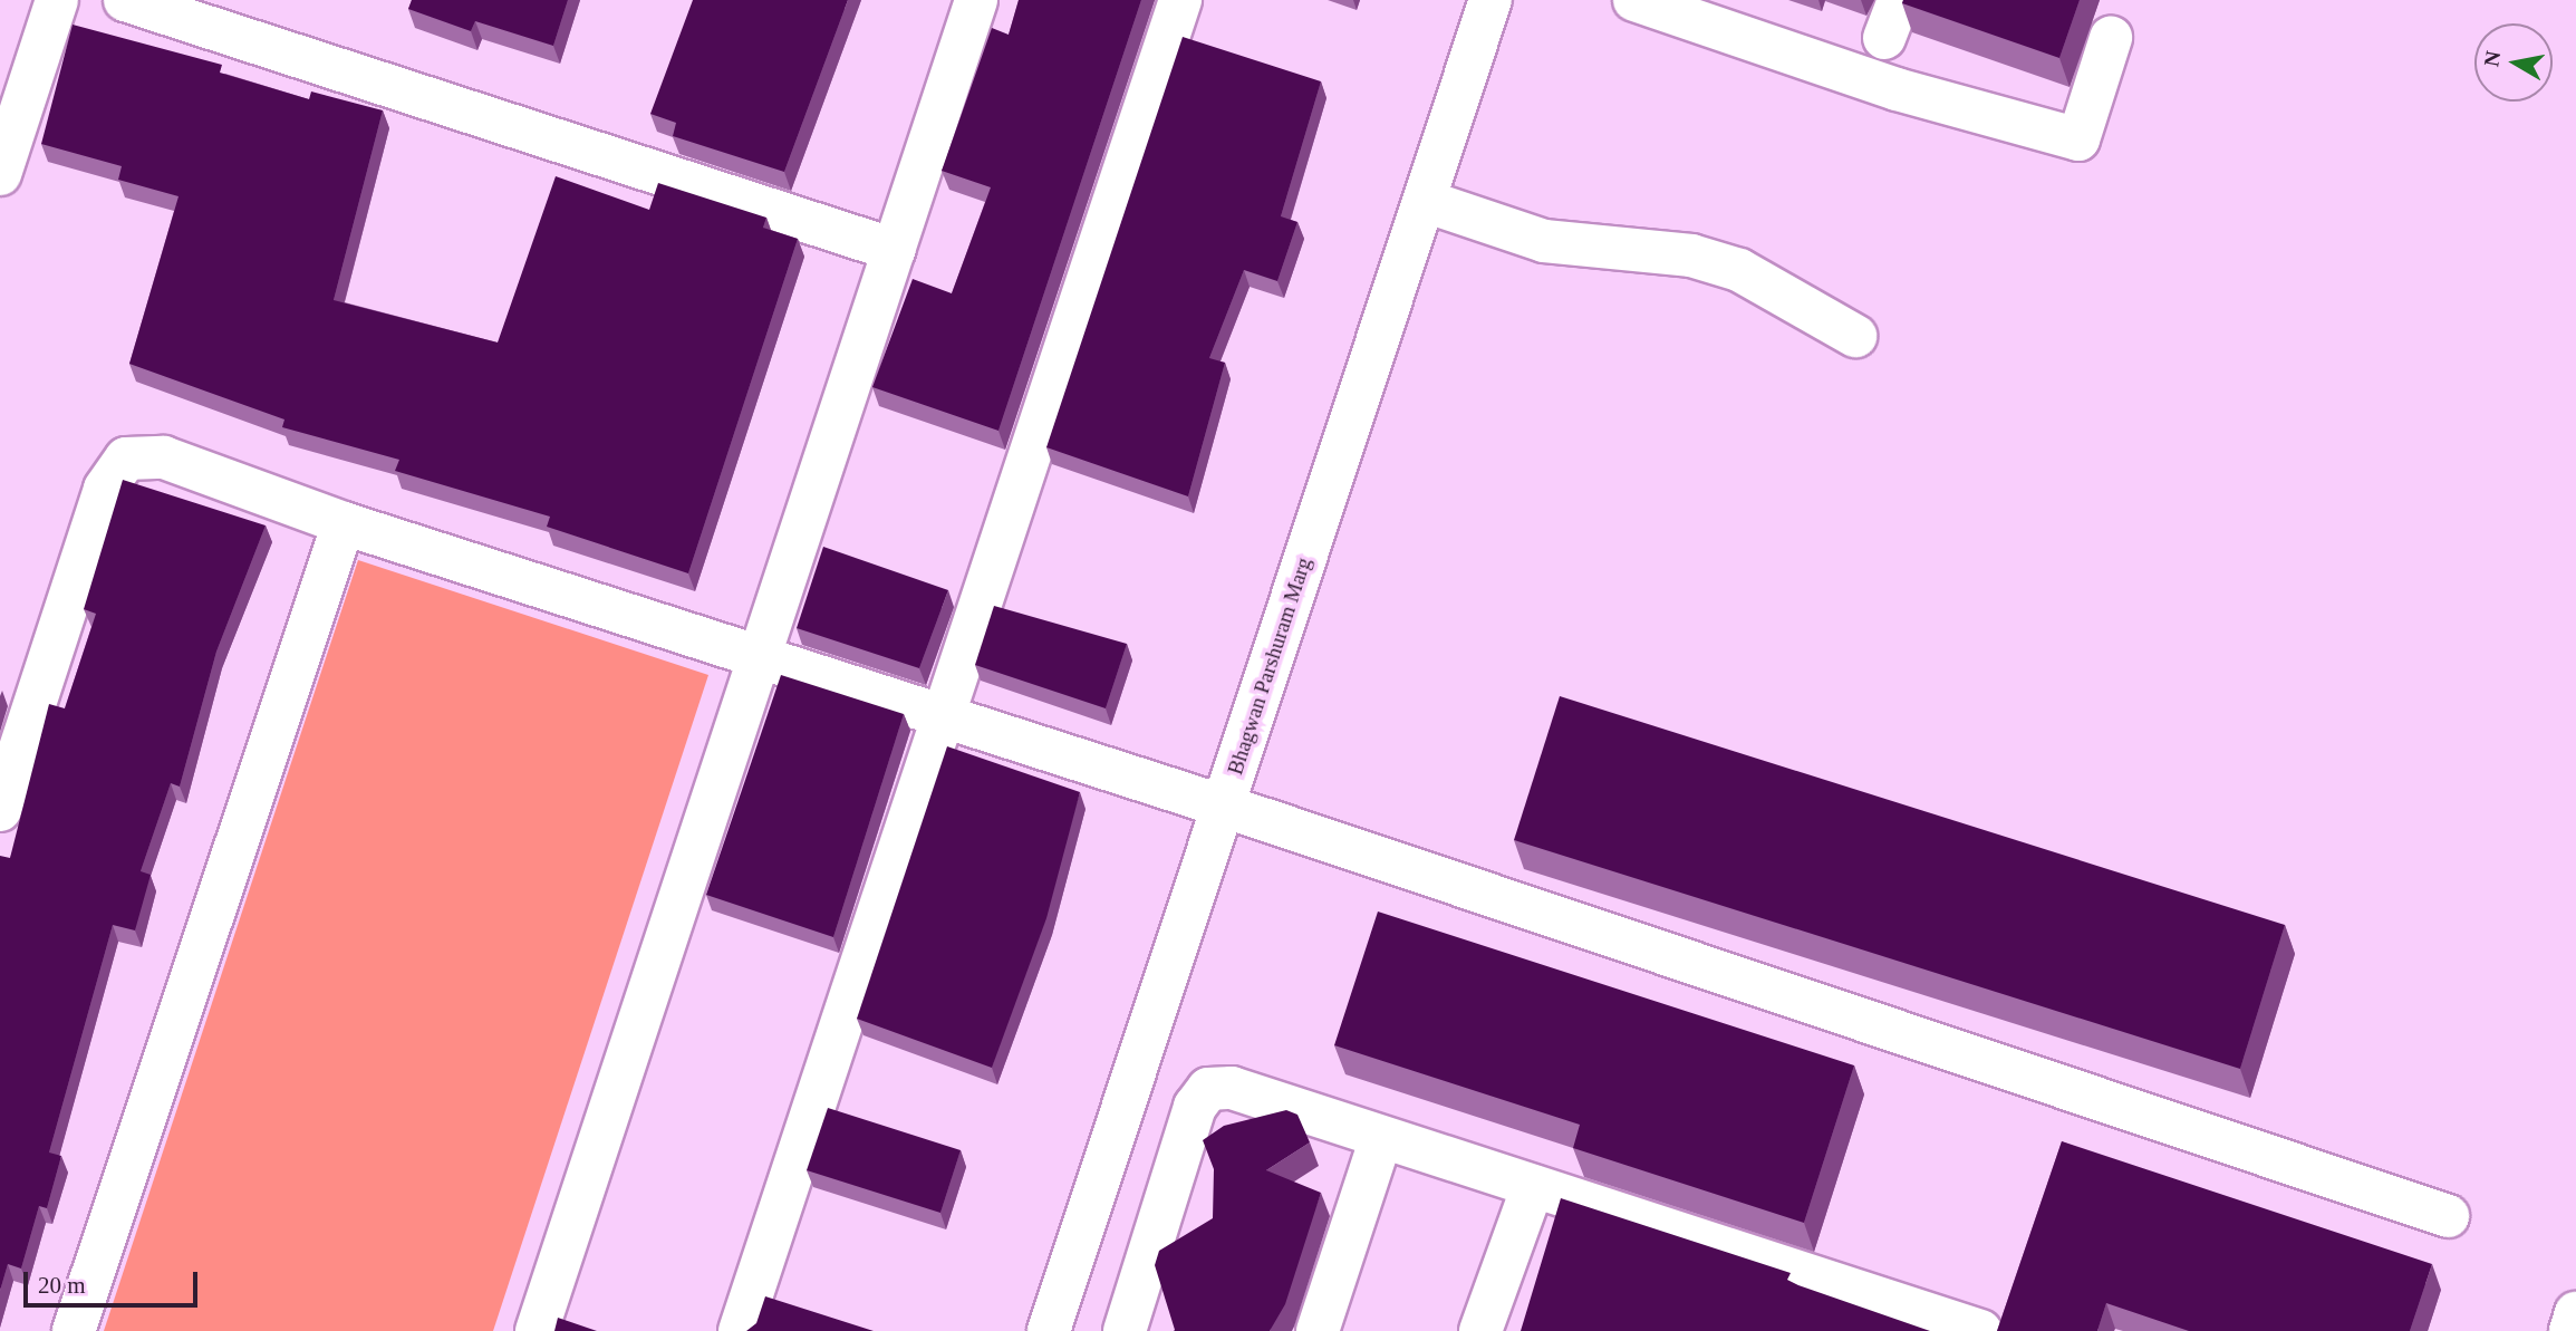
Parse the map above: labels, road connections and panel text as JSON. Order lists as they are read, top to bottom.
{
  "streets": {
    "street": ["Bhagwan Parshuram Marg"]
  },
  "scale_bar": "20 m",
  "north": "left"
}
